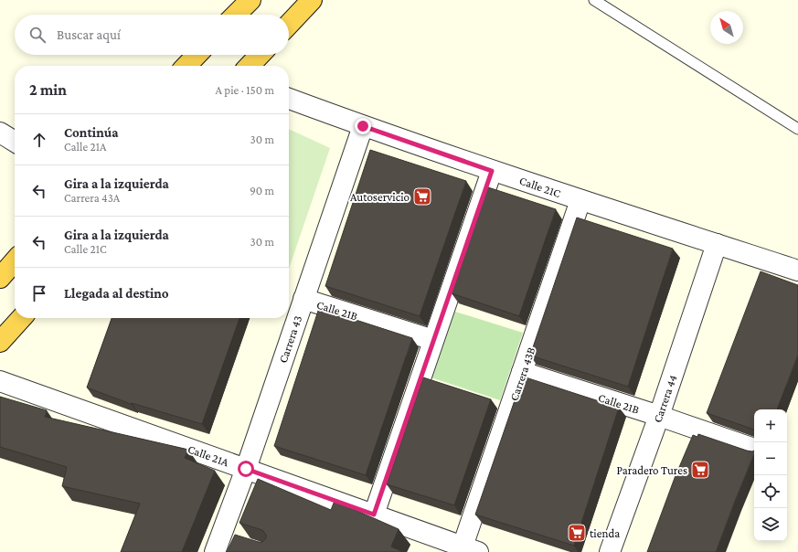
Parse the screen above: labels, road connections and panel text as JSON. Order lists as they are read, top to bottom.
{
  "streets": {
    "street": [
      "Calle 21C",
      "Calle 21B",
      "Carrera 43",
      "Carrera 43B",
      "Carrera 44",
      "Calle 21A"
    ]
  },
  "crossings": [
    ["Calle 21C", "Carrera 43"],
    ["Calle 21C", "Carrera 43B"],
    ["Calle 21C", "Carrera 44"],
    ["Calle 21B", "Carrera 43"],
    ["Calle 21B", "Carrera 43B"],
    ["Calle 21B", "Carrera 44"],
    ["Carrera 43", "Calle 21A"],
    ["Carrera 43B", "Calle 21A"]
  ],
  "places": {
    "supermarket": ["Autoservicio", "Paradero Tures", "tienda"]
  },
  "north": "top left",
  "page": {
    "search": "Buscar aquí",
    "heading": ["2 min", "A pie · 150 m"],
    "list": [
      ["Continúa", "Calle 21A", "30 m"],
      ["Gira a la izquierda", "Carrera 43A", "90 m"],
      ["Gira a la izquierda", "Calle 21C", "30 m"],
      "Llegada al destino"
    ],
    "map_buttons": ["+", "−"]
  }
}
